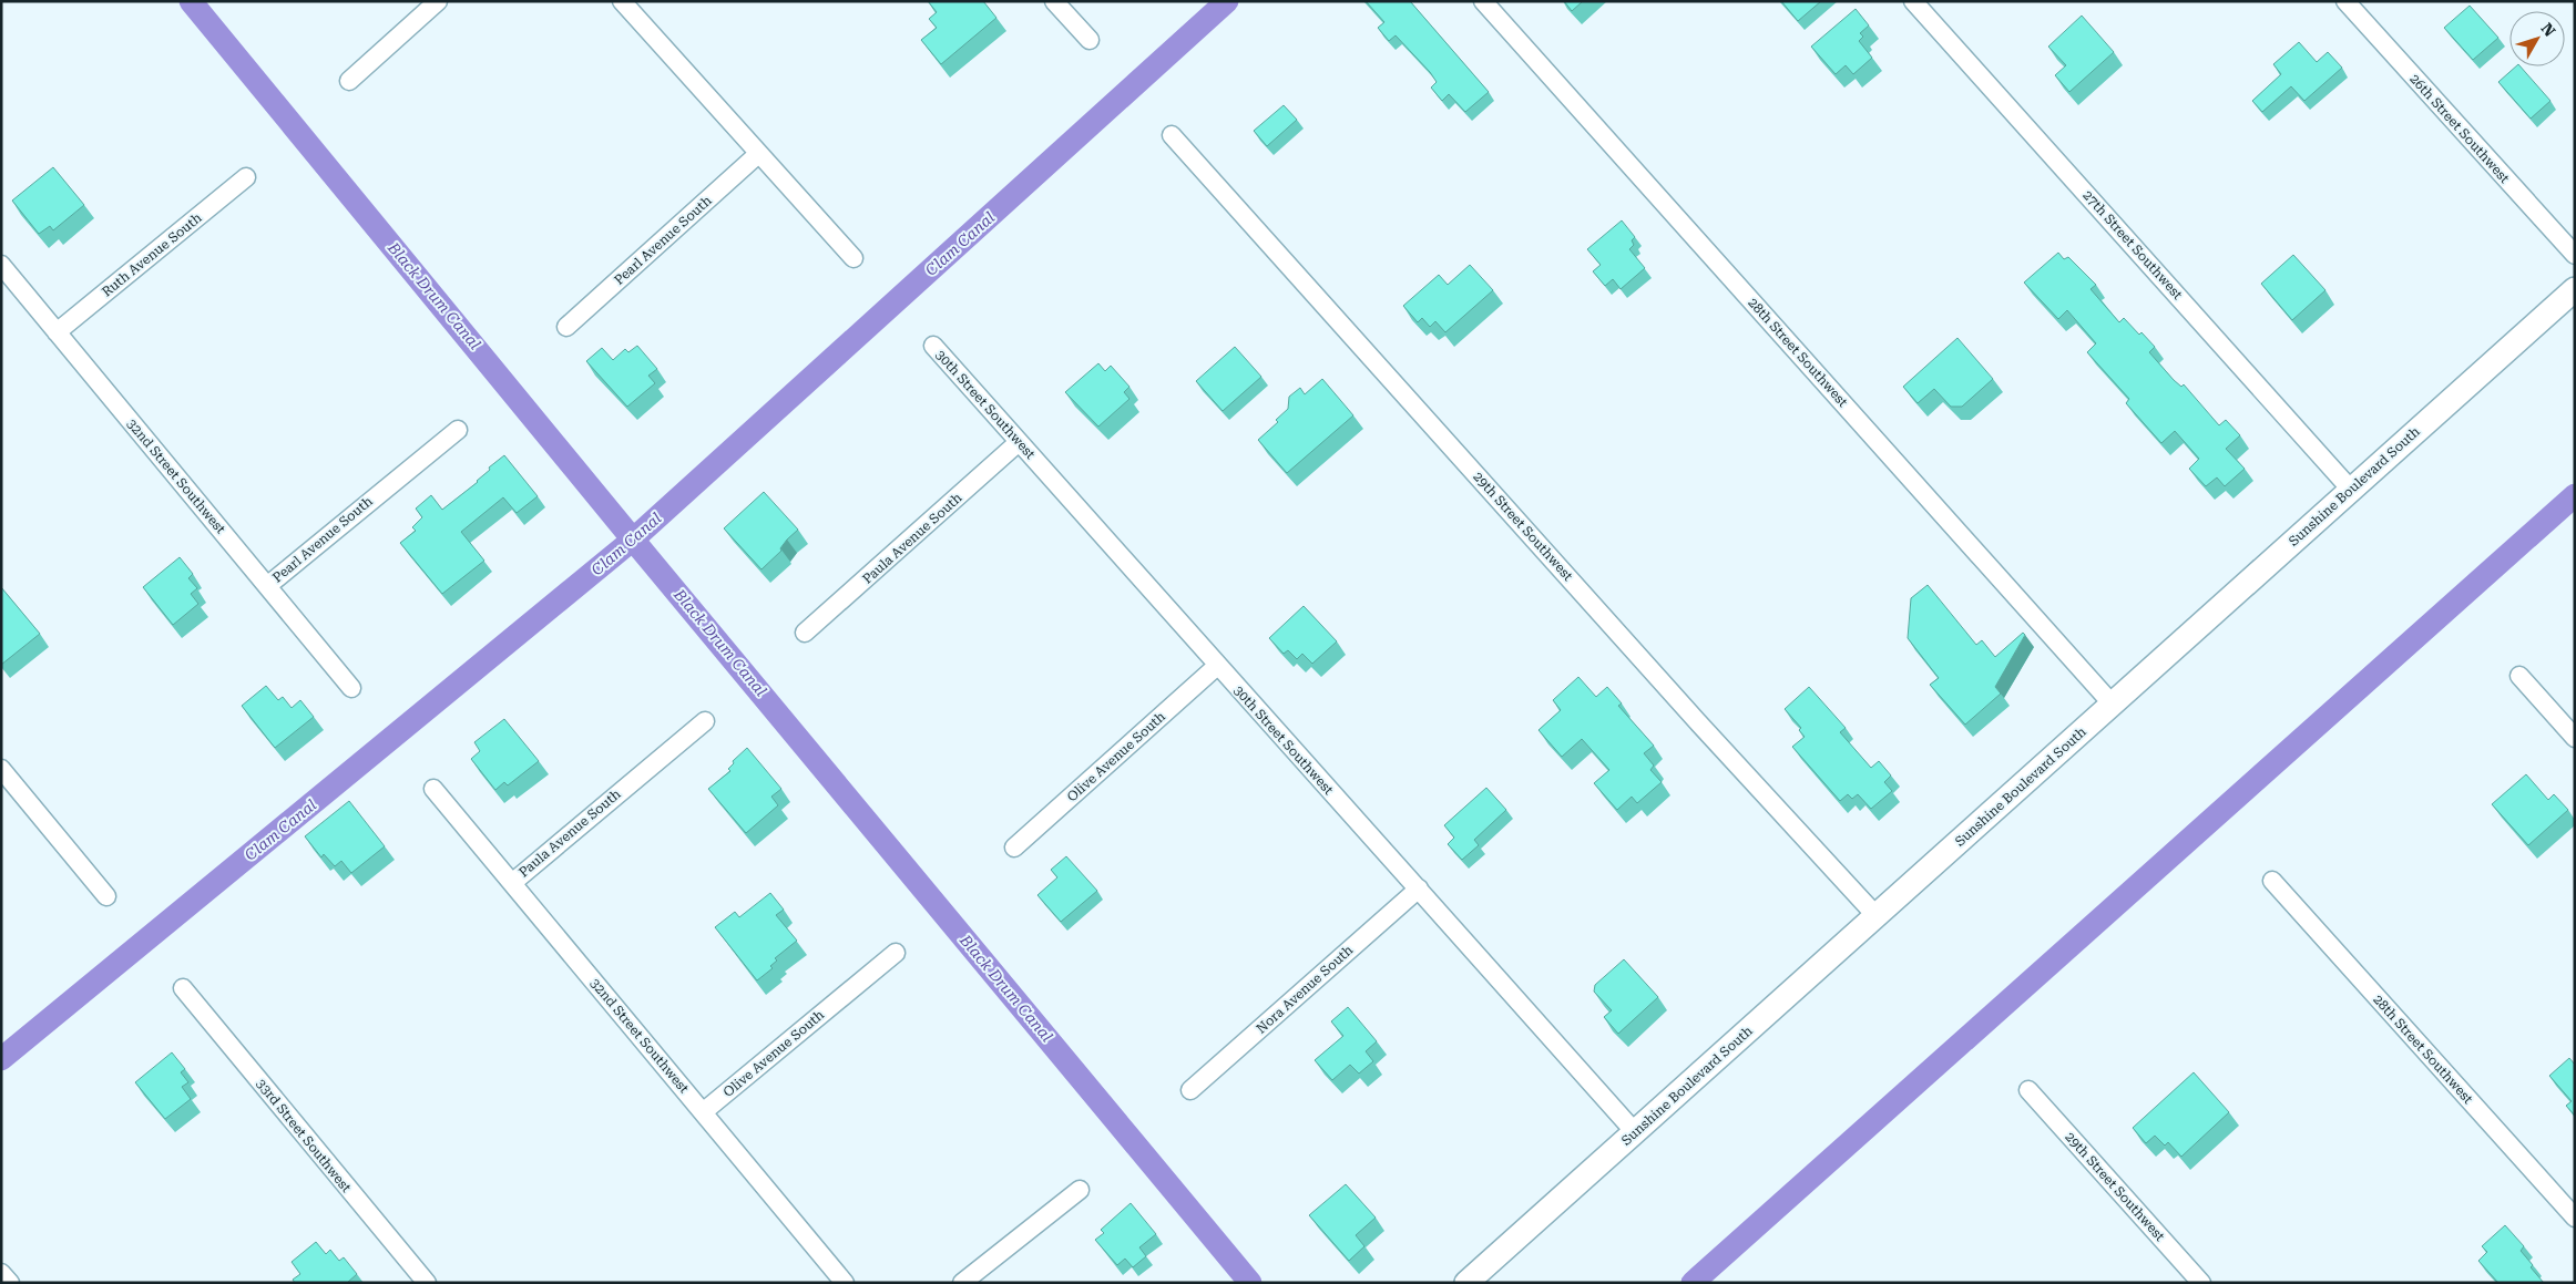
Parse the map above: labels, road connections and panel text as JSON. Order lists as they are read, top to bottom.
{
  "streets": {
    "street": [
      "26th Street Southwest",
      "Pearl Avenue South",
      "27th Street Southwest",
      "Ruth Avenue South",
      "28th Street Southwest",
      "30th Street Southwest",
      "32nd Street Southwest",
      "Sunshine Boulevard South",
      "29th Street Southwest",
      "Paula Avenue South",
      "Olive Avenue South",
      "Nora Avenue South",
      "33rd Street Southwest"
    ]
  },
  "crossings": [
    ["Pearl Avenue South", "32nd Street Southwest"],
    ["27th Street Southwest", "Sunshine Boulevard South"],
    ["Ruth Avenue South", "32nd Street Southwest"],
    ["28th Street Southwest", "Sunshine Boulevard South"],
    ["30th Street Southwest", "Sunshine Boulevard South"],
    ["30th Street Southwest", "Paula Avenue South"],
    ["30th Street Southwest", "Olive Avenue South"],
    ["30th Street Southwest", "Nora Avenue South"],
    ["32nd Street Southwest", "Paula Avenue South"],
    ["32nd Street Southwest", "Olive Avenue South"],
    ["Sunshine Boulevard South", "29th Street Southwest"]
  ],
  "water": ["Clam Canal", "Black Drum Canal"],
  "north": "top right"
}
